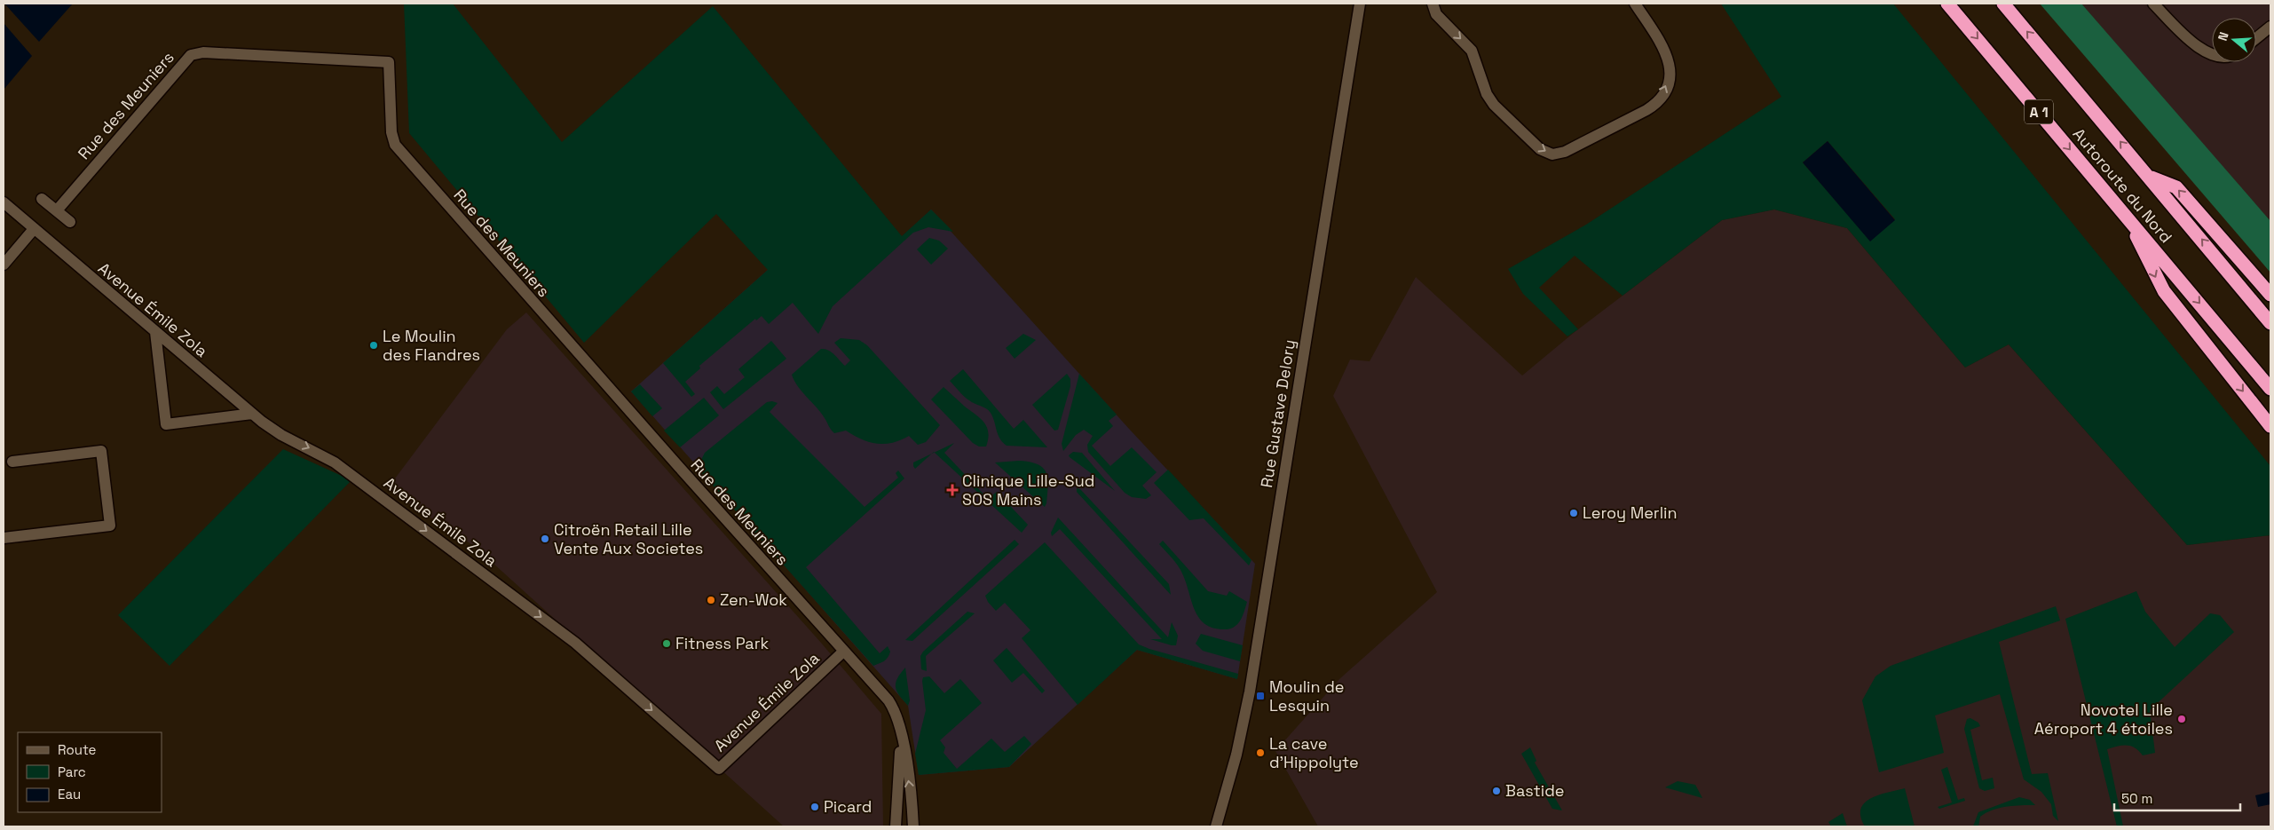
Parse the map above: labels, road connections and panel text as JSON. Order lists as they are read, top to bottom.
{
  "streets": {
    "highway": ["A 1", "Autoroute du Nord"],
    "street": ["Rue des Meuniers", "Avenue Émile Zola", "Rue Gustave Delory"]
  },
  "crossings": [
    ["Rue des Meuniers", "Avenue Émile Zola"]
  ],
  "one_way": ["Avenue Émile Zola"],
  "places": {
    "other": [
      "Le Moulin des Flandres",
      "Leroy Merlin",
      "Citroën Retail Lille Vente Aux Societes",
      "Zen-Wok",
      "Fitness Park",
      "Novotel Lille Aéroport 4 étoiles",
      "La cave d’Hippolyte",
      "Bastide",
      "Picard"
    ],
    "health": ["Clinique Lille-Sud SOS Mains"],
    "transit": ["Moulin de Lesquin"]
  },
  "legend": ["Route", "Parc", "Eau"],
  "scale_bar": "50 m",
  "north": "left"
}
